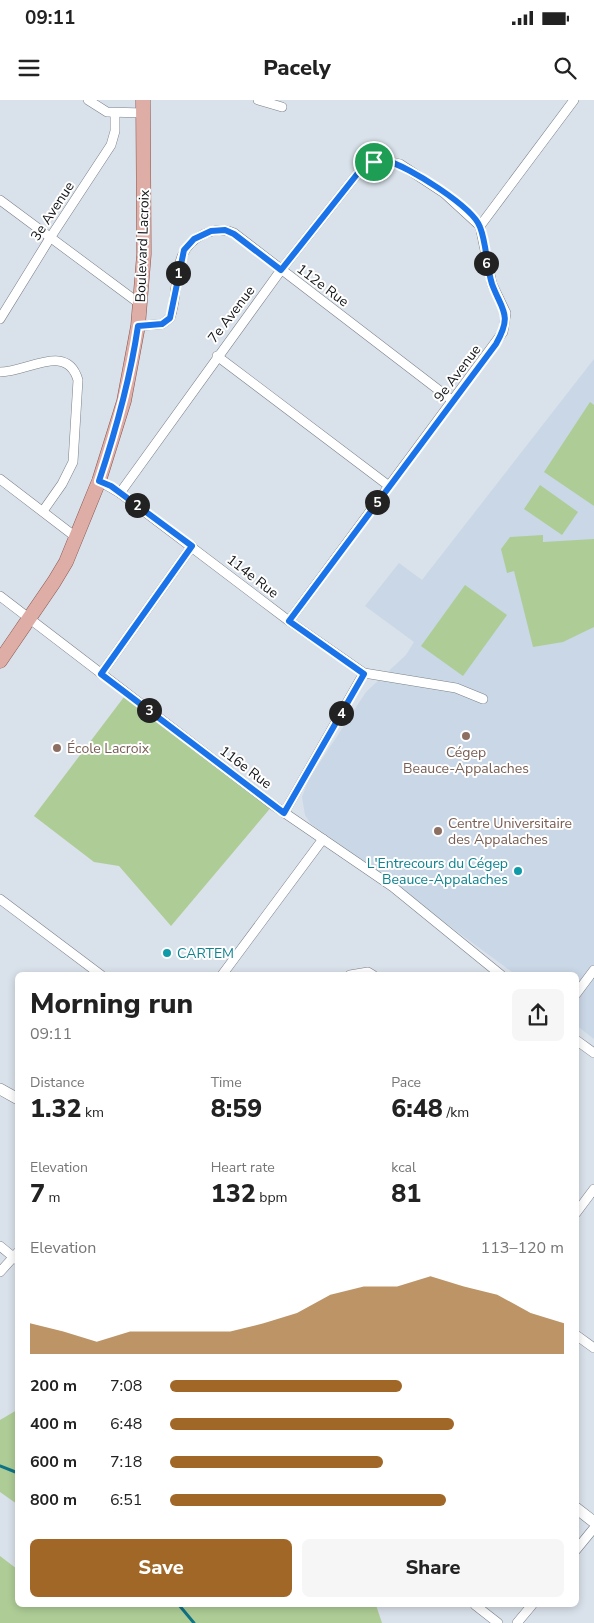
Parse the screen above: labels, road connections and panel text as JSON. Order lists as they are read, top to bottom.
{
  "streets": {
    "main road": ["Boulevard Lacroix"],
    "street": [
      "3e Avenue",
      "112e Rue",
      "7e Avenue",
      "9e Avenue",
      "114e Rue",
      "116e Rue"
    ]
  },
  "crossings": [
    ["Boulevard Lacroix", "112e Rue"],
    ["Boulevard Lacroix", "114e Rue"],
    ["Boulevard Lacroix", "116e Rue"],
    ["112e Rue", "7e Avenue"],
    ["112e Rue", "9e Avenue"],
    ["7e Avenue", "9e Avenue"],
    ["7e Avenue", "114e Rue"],
    ["9e Avenue", "114e Rue"]
  ],
  "places": [
    "Cégep Beauce-Appalaches",
    "École Lacroix",
    "Centre Universitaire des Appalaches",
    "L'Entrecours du Cégep Beauce-Appalaches",
    "CARTEM"
  ],
  "page": {
    "status": "09:11",
    "header": "Pacely",
    "pins": [
      "6",
      "1",
      "5",
      "2",
      "3",
      "4"
    ],
    "heading": ["Morning run", "09:11"],
    "stats": [
      ["Distance", "1.32 km"],
      ["Time", "8:59"],
      ["Pace", "6:48 /km"],
      ["Elevation", "7 m"],
      ["Heart rate", "132 bpm"],
      ["kcal", "81"]
    ],
    "chart": ["Elevation", "113–120 m"],
    "list": [
      {
        "name": "200 m",
        "note": "7:08"
      },
      {
        "name": "400 m",
        "note": "6:48"
      },
      {
        "name": "600 m",
        "note": "7:18"
      },
      {
        "name": "800 m",
        "note": "6:51"
      }
    ],
    "buttons": ["Save", "Share"]
  }
}
